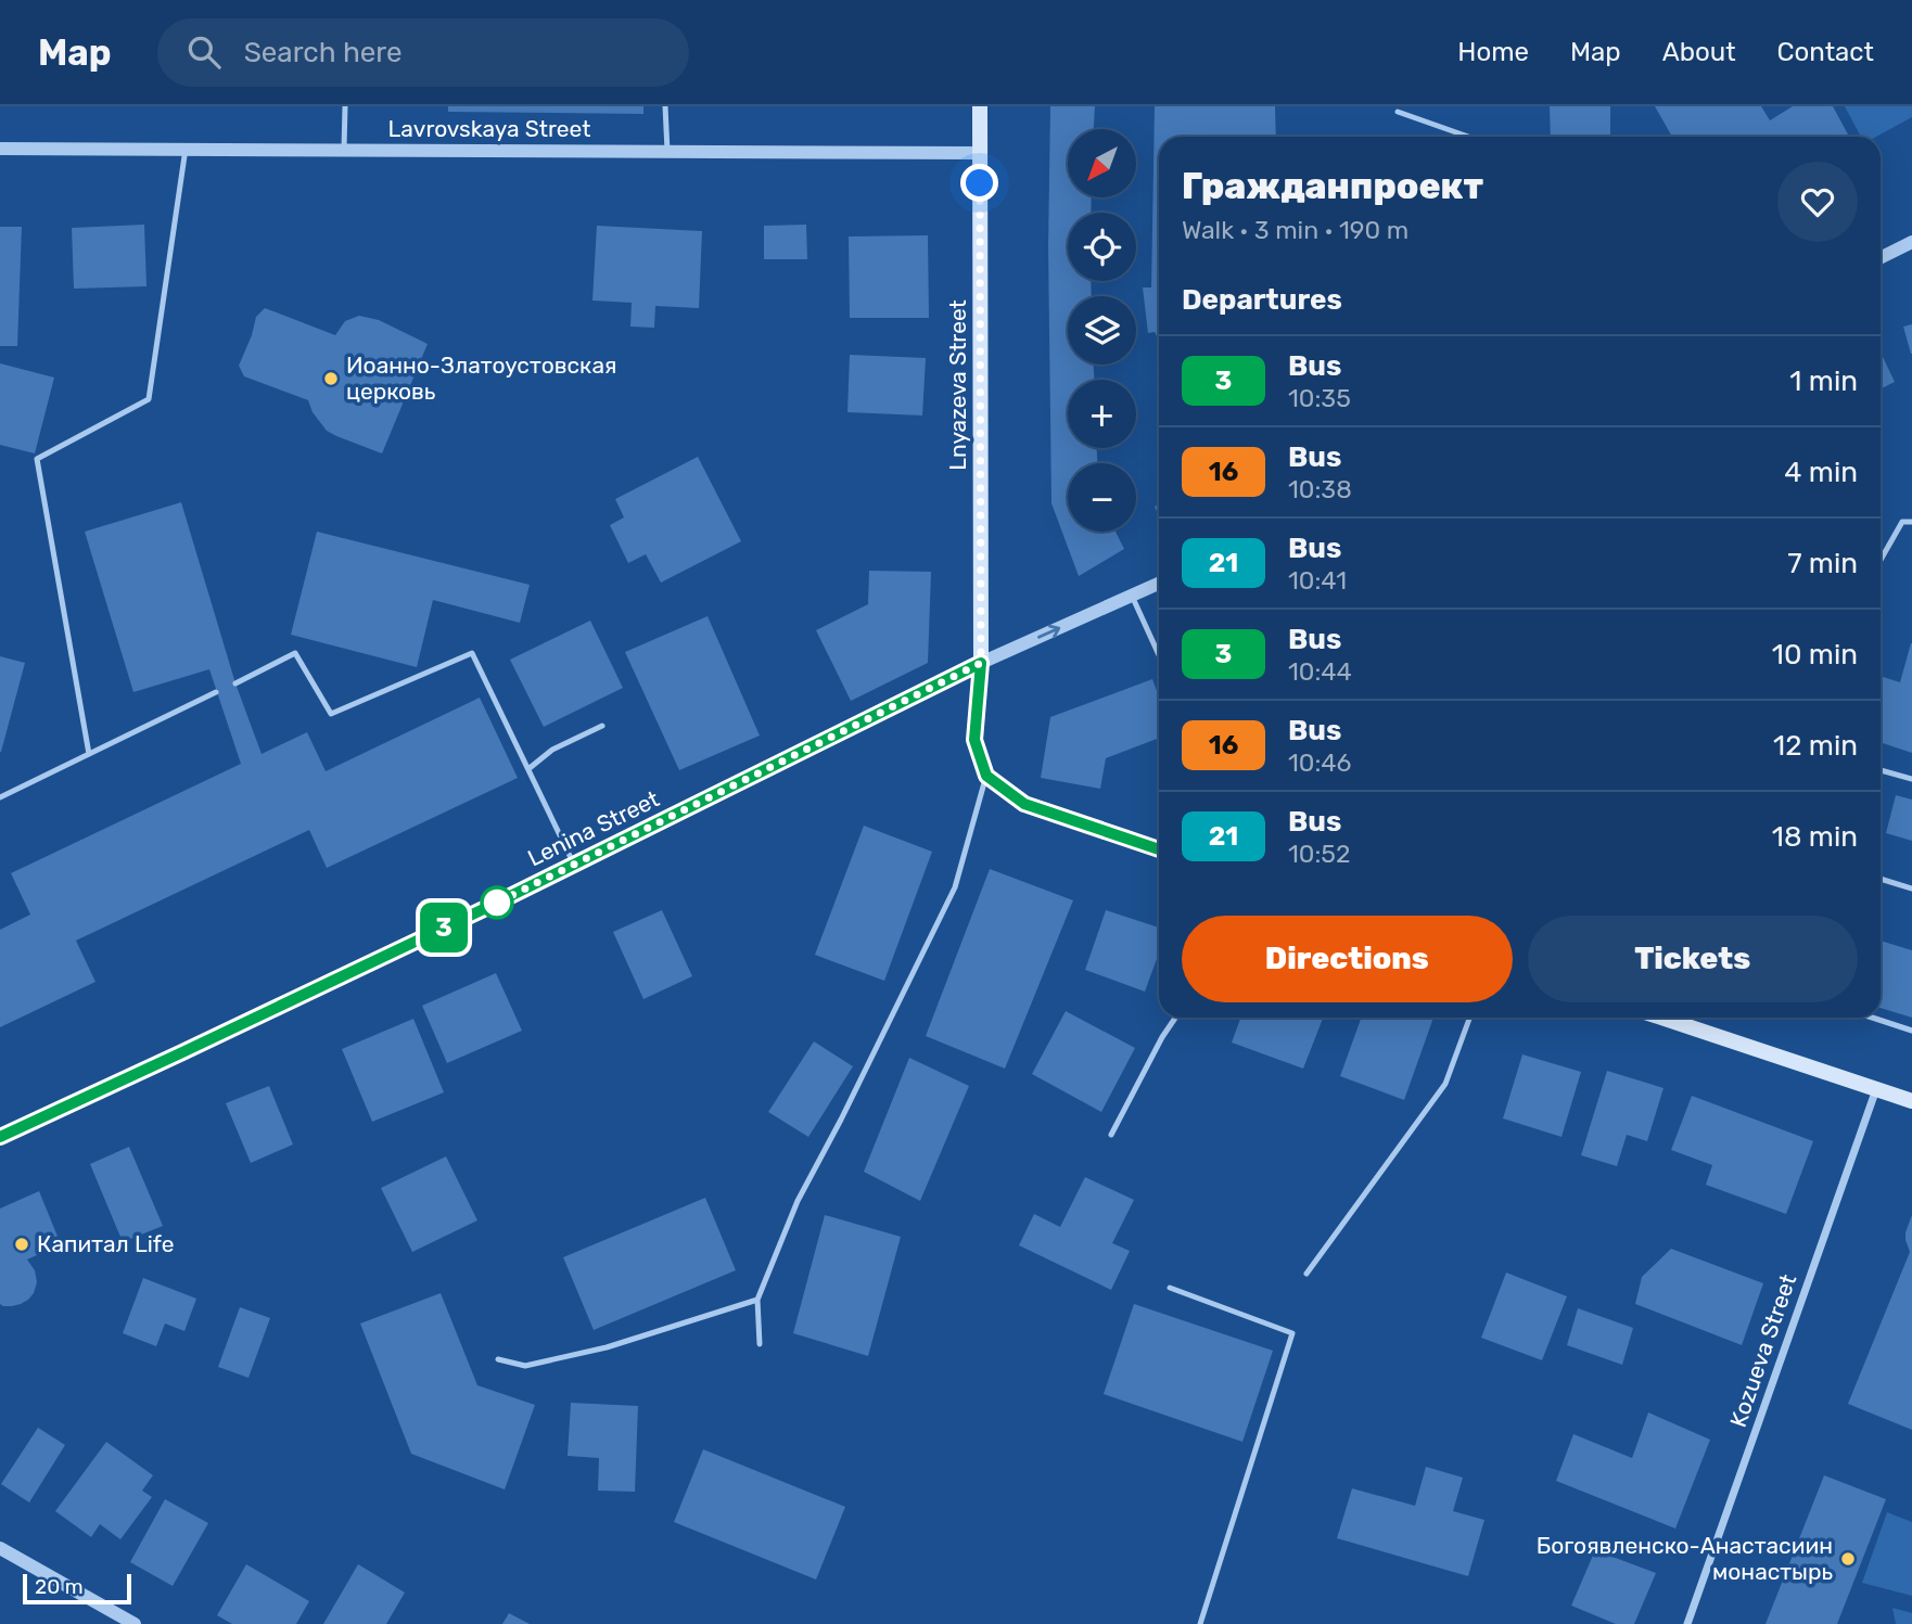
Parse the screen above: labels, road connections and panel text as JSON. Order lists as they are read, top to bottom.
{
  "streets": {
    "main road": ["Lnyazeva Street", "Lenina Street"],
    "street": ["Lavrovskaya Street", "Kozueva Street"]
  },
  "crossings": [
    ["Lavrovskaya Street", "Lnyazeva Street"],
    ["Lnyazeva Street", "Lenina Street"]
  ],
  "places": ["Иоанно-Златоустовская церковь", "Капитал Life", "Богоявленско-Анастасиин монастырь"],
  "lines": ["bus line 3"],
  "scale_bar": "20 m",
  "north": "bottom left",
  "page": {
    "header": "Map",
    "search": "Search here",
    "nav": [
      "Home",
      "Map",
      "About",
      "Contact"
    ],
    "on_map": "3",
    "map_buttons": ["+", "−"],
    "heading": [
      ["Гражданпроект", "Walk · 3 min · 190 m"],
      "Departures"
    ],
    "list": [
      {
        "mark": "3",
        "name": "Bus",
        "note": "10:35",
        "value": "1 min"
      },
      {
        "mark": "16",
        "name": "Bus",
        "note": "10:38",
        "value": "4 min"
      },
      {
        "mark": "21",
        "name": "Bus",
        "note": "10:41",
        "value": "7 min"
      },
      {
        "mark": "3",
        "name": "Bus",
        "note": "10:44",
        "value": "10 min"
      },
      {
        "mark": "16",
        "name": "Bus",
        "note": "10:46",
        "value": "12 min"
      },
      {
        "mark": "21",
        "name": "Bus",
        "note": "10:52",
        "value": "18 min"
      }
    ],
    "buttons": ["Directions", "Tickets"],
    "scale": "20 m"
  }
}
